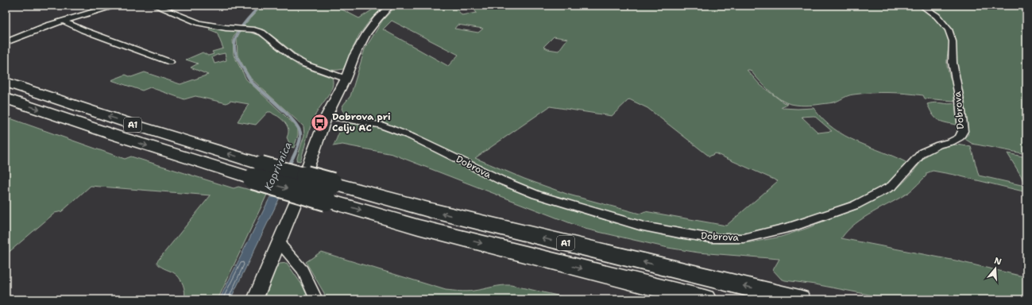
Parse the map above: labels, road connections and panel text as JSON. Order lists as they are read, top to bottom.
{
  "streets": {
    "highway": ["A1"],
    "street": ["Dobrova"]
  },
  "water": ["Koprivnica"],
  "places": {
    "bus stop": ["Dobrova pri Celju AC"]
  },
  "north": "top"
}
